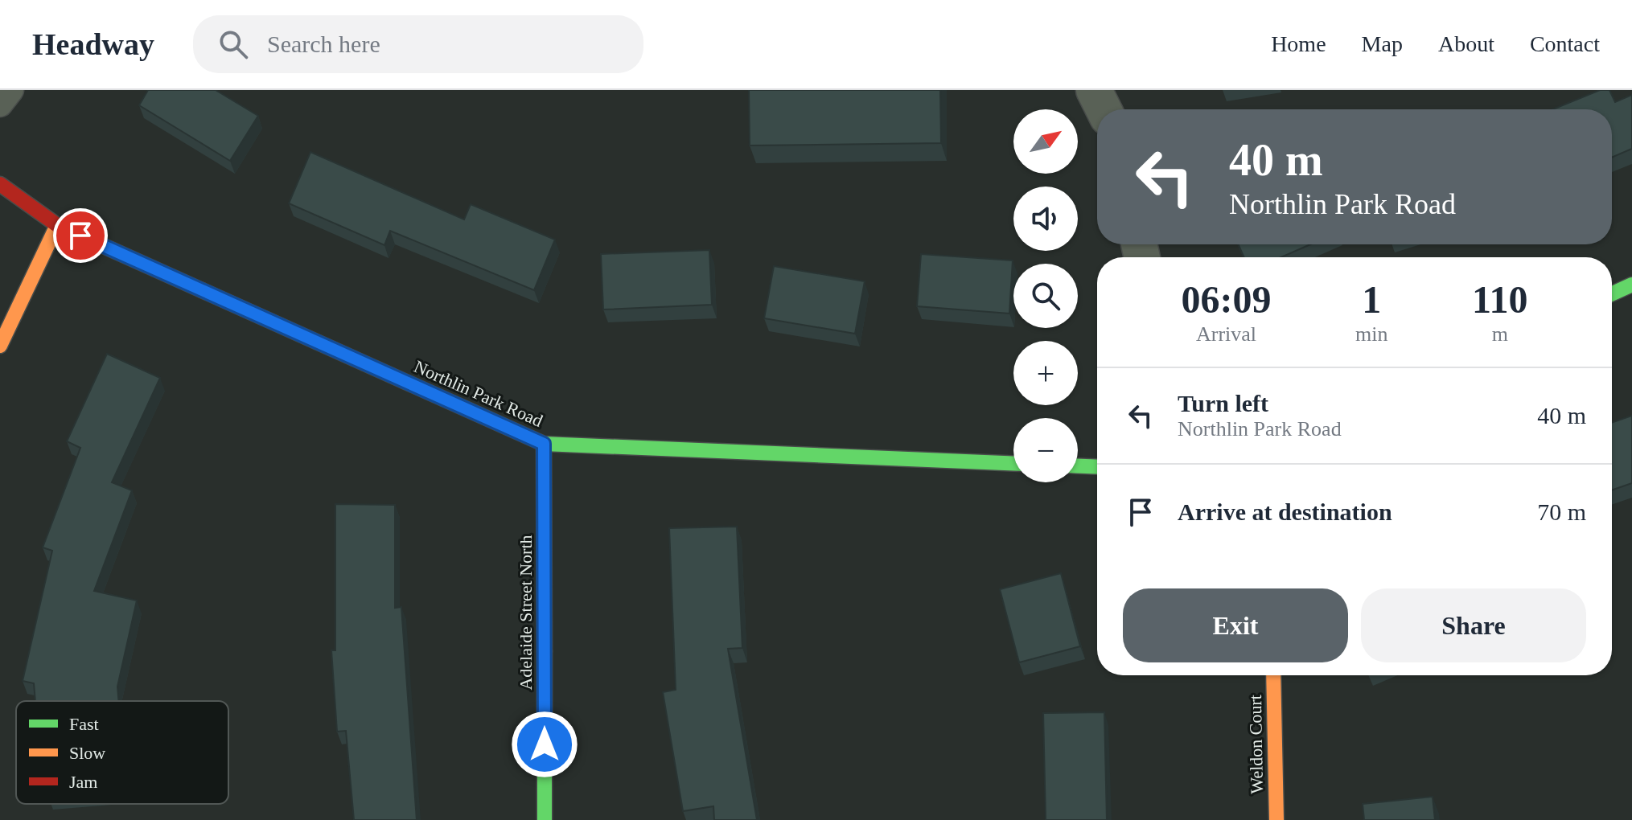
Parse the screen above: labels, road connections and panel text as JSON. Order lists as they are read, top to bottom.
{
  "streets": {
    "street": ["Northlin Park Road", "Adelaide Street North", "Weldon Court"]
  },
  "crossings": [
    ["Northlin Park Road", "Adelaide Street North"]
  ],
  "legend": ["Fast", "Slow", "Jam"],
  "north": "top right",
  "page": {
    "header": "Headway",
    "search": "Search here",
    "nav": [
      "Home",
      "Map",
      "About",
      "Contact"
    ],
    "map_buttons": ["+", "−"],
    "turn": ["40 m", "Northlin Park Road"],
    "eta": [
      "06:09",
      "Arrival",
      "1",
      "min",
      "110",
      "m"
    ],
    "list": [
      {
        "name": "Turn left",
        "note": "Northlin Park Road",
        "value": "40 m"
      },
      {
        "name": "Arrive at destination",
        "value": "70 m"
      }
    ],
    "buttons": ["Exit", "Share"]
  }
}
